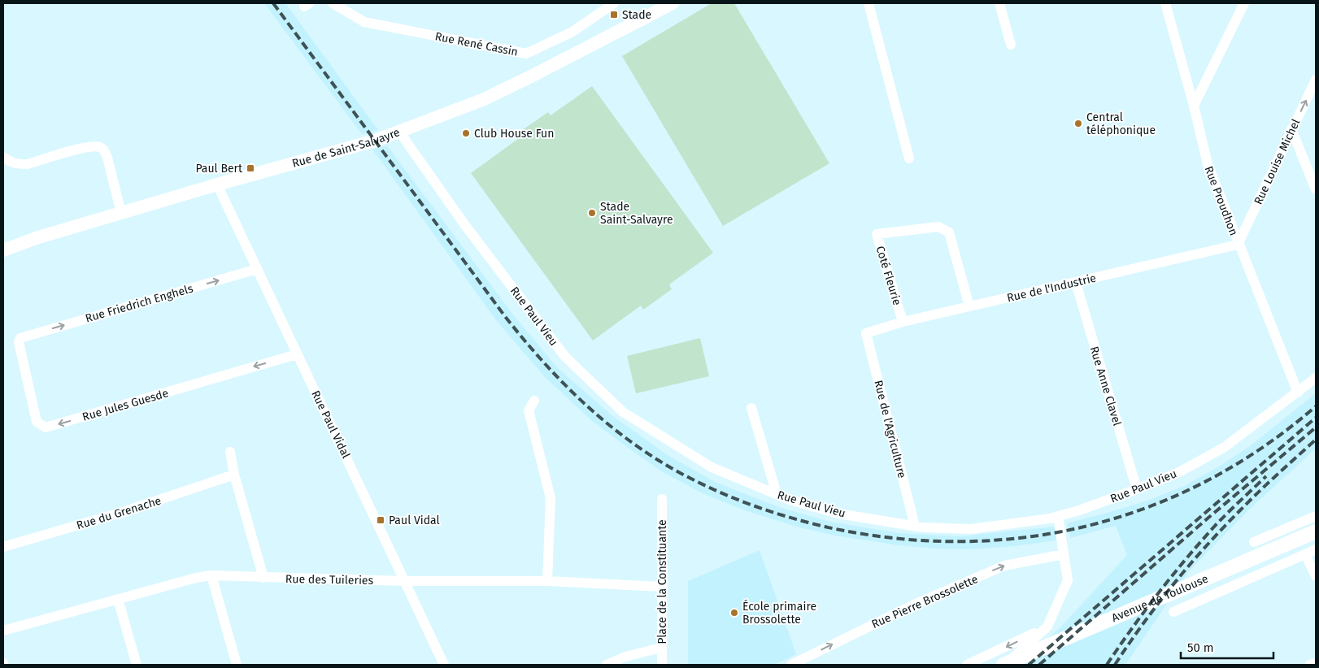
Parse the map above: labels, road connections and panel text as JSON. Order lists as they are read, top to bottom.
{
  "streets": {
    "main road": ["Avenue de Toulouse"],
    "street": [
      "Rue René Cassin",
      "Rue de Saint-Salvayre",
      "Rue Louise Michel",
      "Rue Proudhon",
      "Coté Fleurie",
      "Rue de l'Industrie",
      "Rue Friedrich Enghels",
      "Rue Paul Vieu",
      "Rue Anne Clavel",
      "Rue Jules Guesde",
      "Rue Paul Vidal",
      "Rue de l'Agriculture",
      "Rue du Grenache",
      "Rue des Tuileries",
      "Place de la Constituante",
      "Rue Pierre Brossolette"
    ]
  },
  "crossings": [
    ["Rue de Saint-Salvayre", "Rue Paul Vieu"],
    ["Rue de Saint-Salvayre", "Rue Paul Vidal"],
    ["Rue Louise Michel", "Rue Proudhon"],
    ["Rue Louise Michel", "Rue de l'Industrie"],
    ["Rue Proudhon", "Rue de l'Industrie"],
    ["Rue Proudhon", "Rue Paul Vieu"],
    ["Coté Fleurie", "Rue de l'Industrie"],
    ["Rue de l'Industrie", "Rue Anne Clavel"],
    ["Rue de l'Industrie", "Rue de l'Agriculture"],
    ["Rue Friedrich Enghels", "Rue Jules Guesde"],
    ["Rue Friedrich Enghels", "Rue Paul Vidal"],
    ["Rue Paul Vieu", "Rue Anne Clavel"],
    ["Rue Paul Vieu", "Rue de l'Agriculture"],
    ["Rue Jules Guesde", "Rue Paul Vidal"],
    ["Rue Paul Vidal", "Rue des Tuileries"],
    ["Rue des Tuileries", "Place de la Constituante"]
  ],
  "one_way": ["Rue Friedrich Enghels"],
  "places": {
    "transit": ["Stade", "Paul Bert", "Paul Vidal"],
    "other": [
      "Central téléphonique",
      "Club House Fun",
      "Stade Saint-Salvayre",
      "École primaire Brossolette"
    ]
  },
  "scale_bar": "50 m"
}
